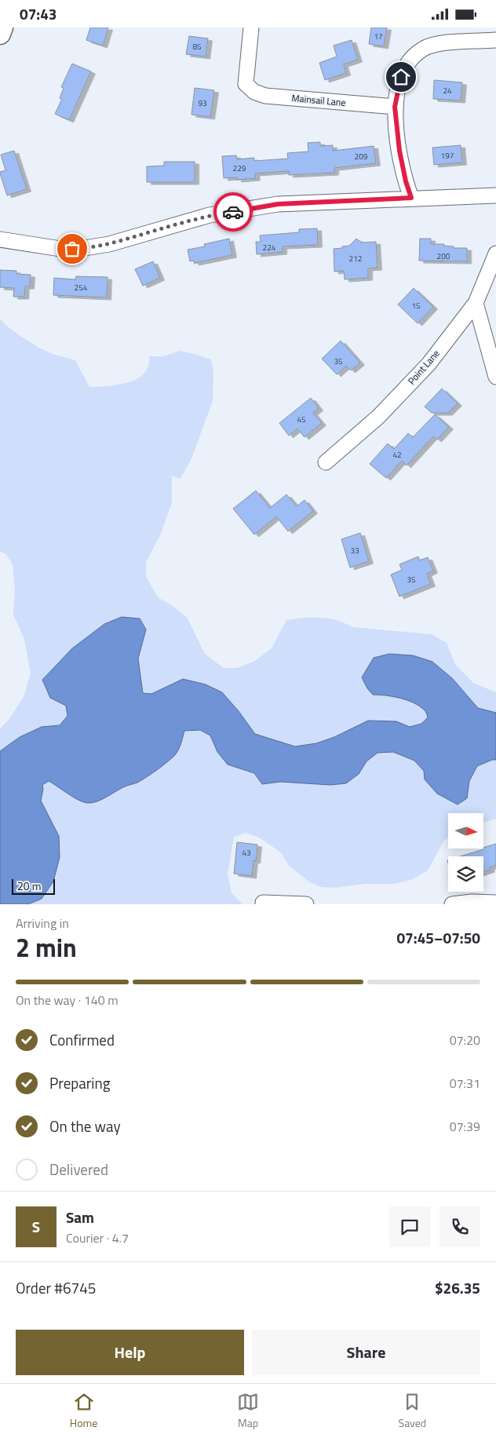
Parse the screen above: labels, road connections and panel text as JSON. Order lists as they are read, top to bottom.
{
  "streets": {
    "street": ["Mainsail Lane", "Point Lane"]
  },
  "house_numbers": [
    "17",
    "85",
    "24",
    "93",
    "197",
    "209",
    "229",
    "224",
    "200",
    "212",
    "254",
    "15",
    "35",
    "45",
    "42",
    "33",
    "35",
    "43"
  ],
  "scale_bar": "20 m",
  "north": "right",
  "page": {
    "status": "07:43",
    "scale": "20 m",
    "heading": ["2 min", "Arriving in", "07:45–07:50"],
    "panel": [
      "Sam",
      "Courier · 4.7",
      "Order #6745",
      "$26.35"
    ],
    "bar": "On the way · 140 m",
    "list": [
      ["Confirmed", "07:20"],
      ["Preparing", "07:31"],
      ["On the way", "07:39"],
      "Delivered"
    ],
    "round": "S",
    "buttons": ["Help", "Share"],
    "tabs": ["Home", "Map", "Saved"]
  }
}
